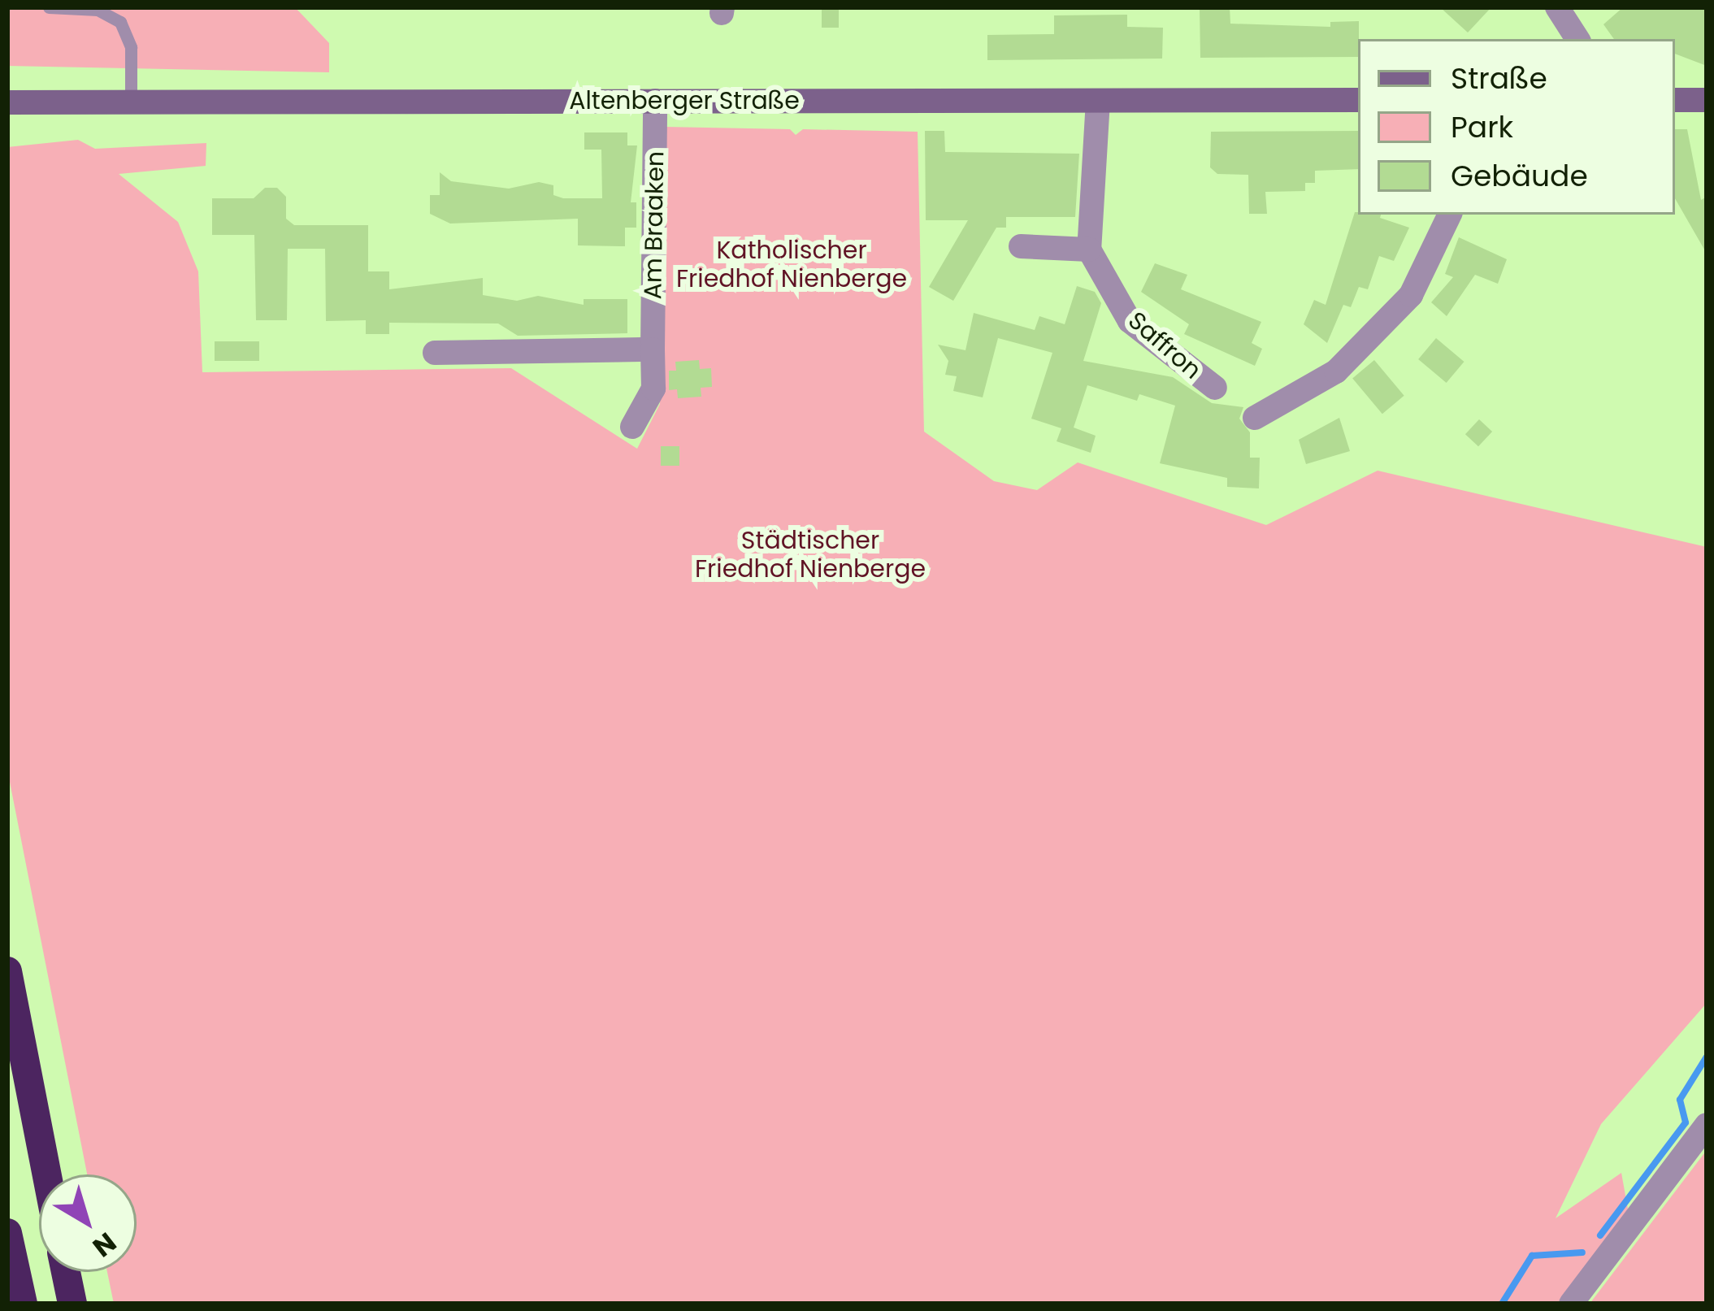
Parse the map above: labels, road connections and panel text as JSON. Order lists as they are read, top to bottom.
{
  "streets": {
    "main road": ["Altenberger Straße"],
    "street": ["Am Braaken", "Saffron"]
  },
  "crossings": [
    ["Altenberger Straße", "Am Braaken"]
  ],
  "parks": ["Katholischer Friedhof Nienberge", "Städtischer Friedhof Nienberge"],
  "legend": ["Straße", "Park", "Gebäude"],
  "north": "bottom right"
}
